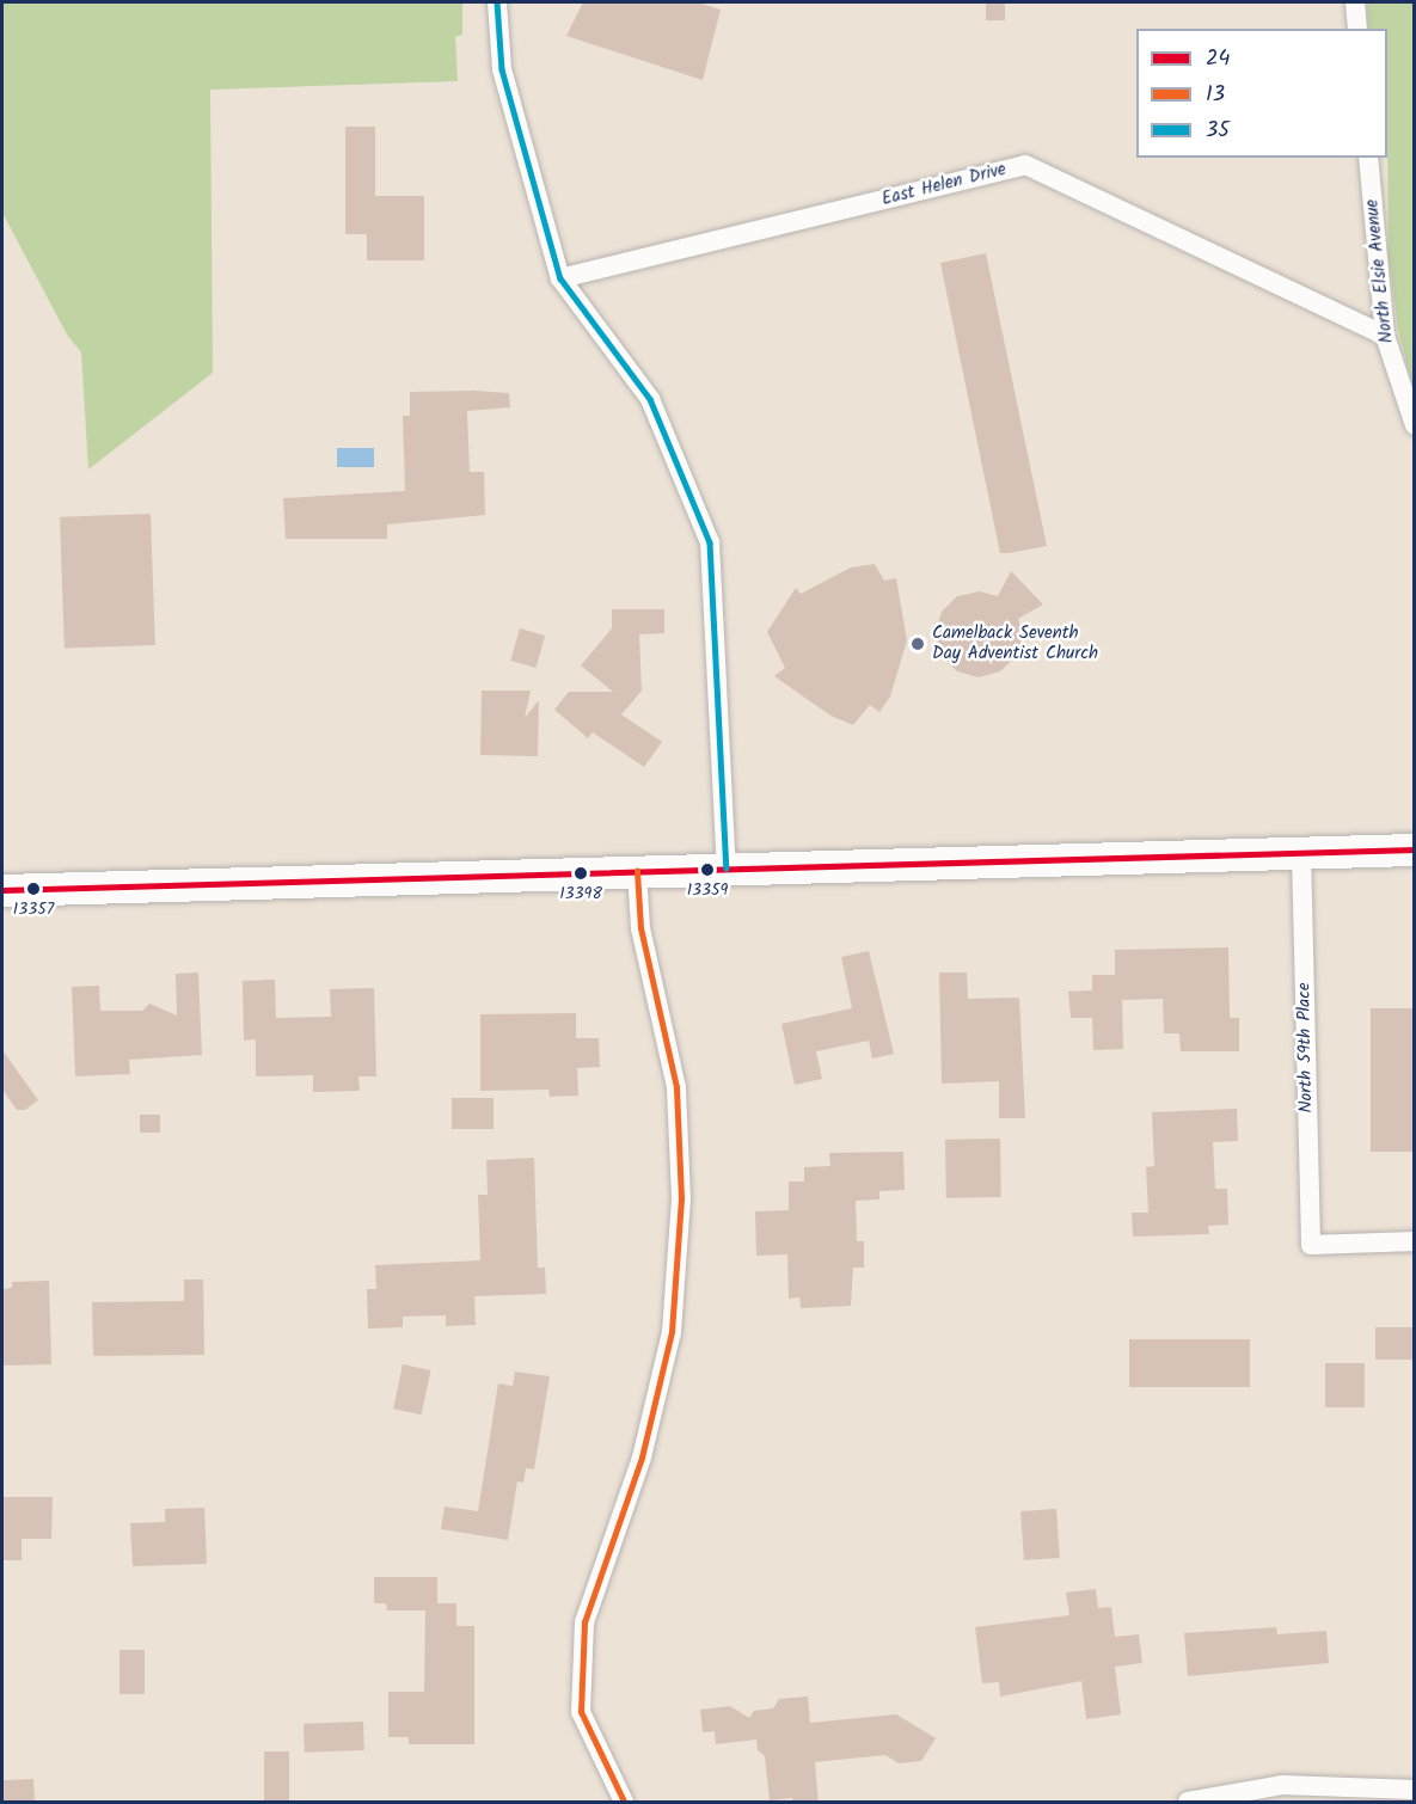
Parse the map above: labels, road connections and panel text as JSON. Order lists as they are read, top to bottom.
{
  "streets": {
    "street": ["East Helen Drive", "North Elsie Avenue", "North 59th Place"]
  },
  "crossings": [
    ["East Helen Drive", "North Elsie Avenue"]
  ],
  "places": [
    "Camelback Seventh Day Adventist Church",
    "13359",
    "13398",
    "13357"
  ],
  "lines": ["transit line 35", "transit line 24", "transit line 13"],
  "legend": ["24", "13", "35"]
}
